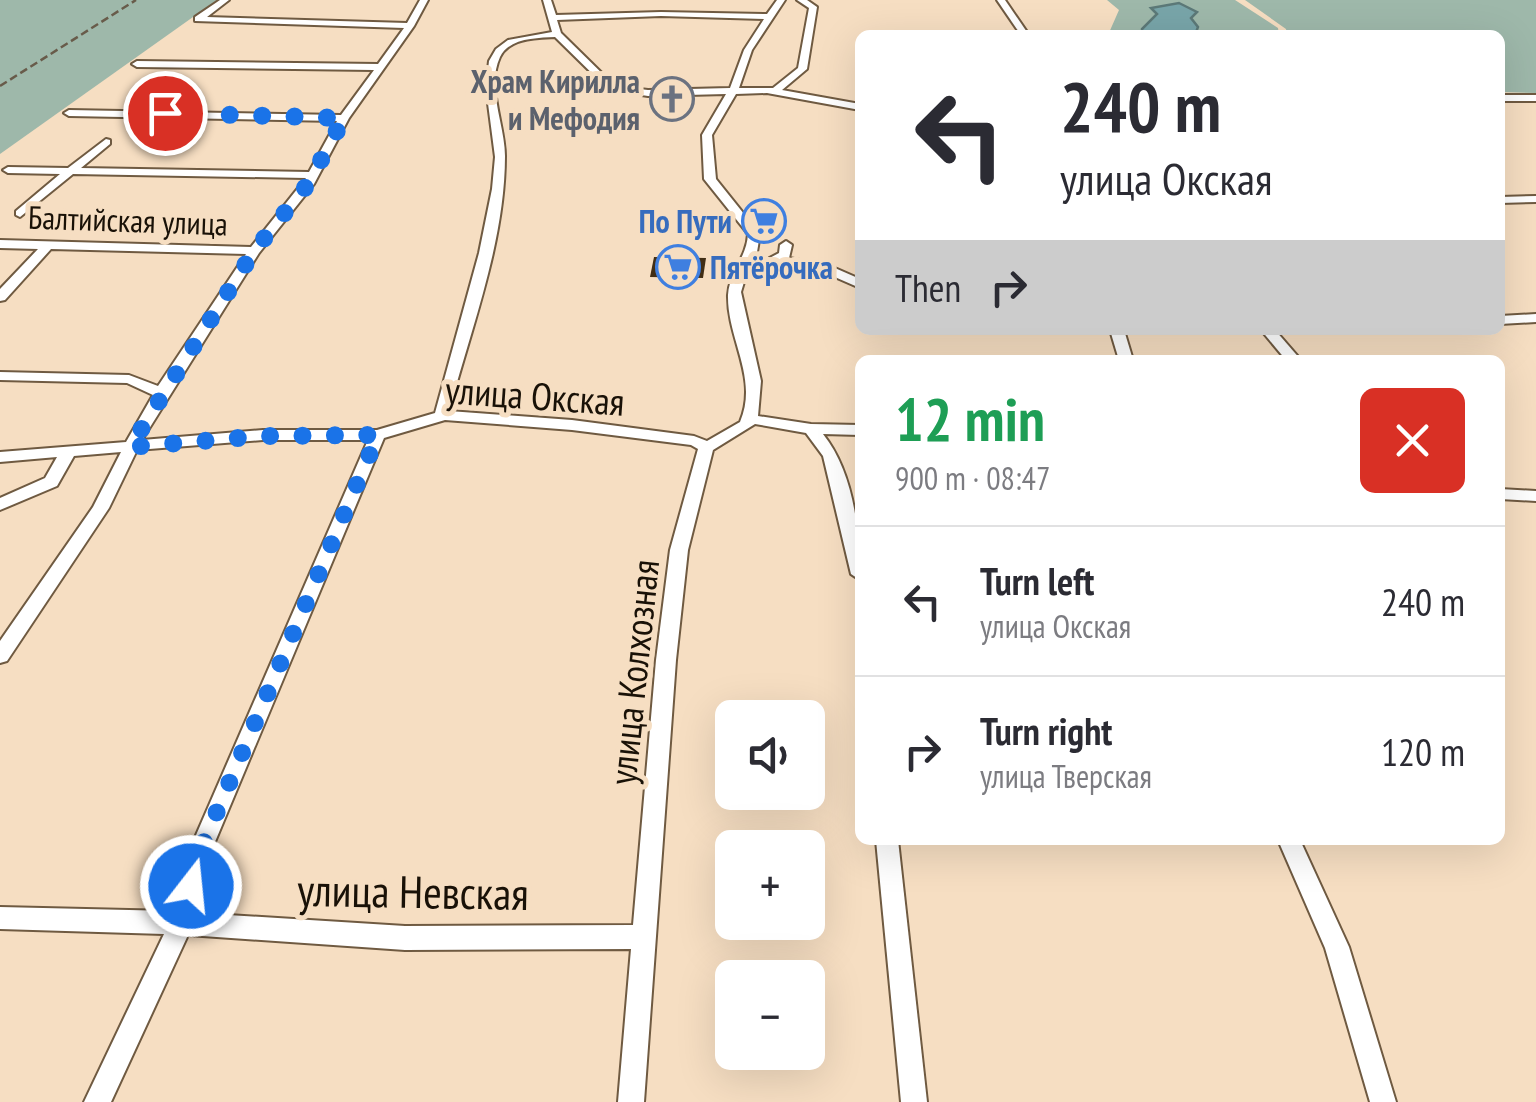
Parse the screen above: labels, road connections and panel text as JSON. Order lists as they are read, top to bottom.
{
  "streets": {
    "street": [
      "Балтийская улица",
      "улица Окская",
      "улица Колхозная",
      "улица Невская"
    ]
  },
  "crossings": [
    ["улица Окская", "улица Колхозная"],
    ["улица Колхозная", "улица Невская"]
  ],
  "places": {
    "church": ["Храм Кирилла и Мефодия"],
    "supermarket": ["По Пути", "Пятёрочка"]
  },
  "page": {
    "turn": ["240 m", "улица Окская"],
    "then": "Then",
    "heading": ["12 min", "900 m · 08:47"],
    "list": [
      {
        "name": "Turn left",
        "note": "улица Окская",
        "value": "240 m"
      },
      {
        "name": "Turn right",
        "note": "улица Тверская",
        "value": "120 m"
      }
    ],
    "map_buttons": ["+", "−"]
  }
}
